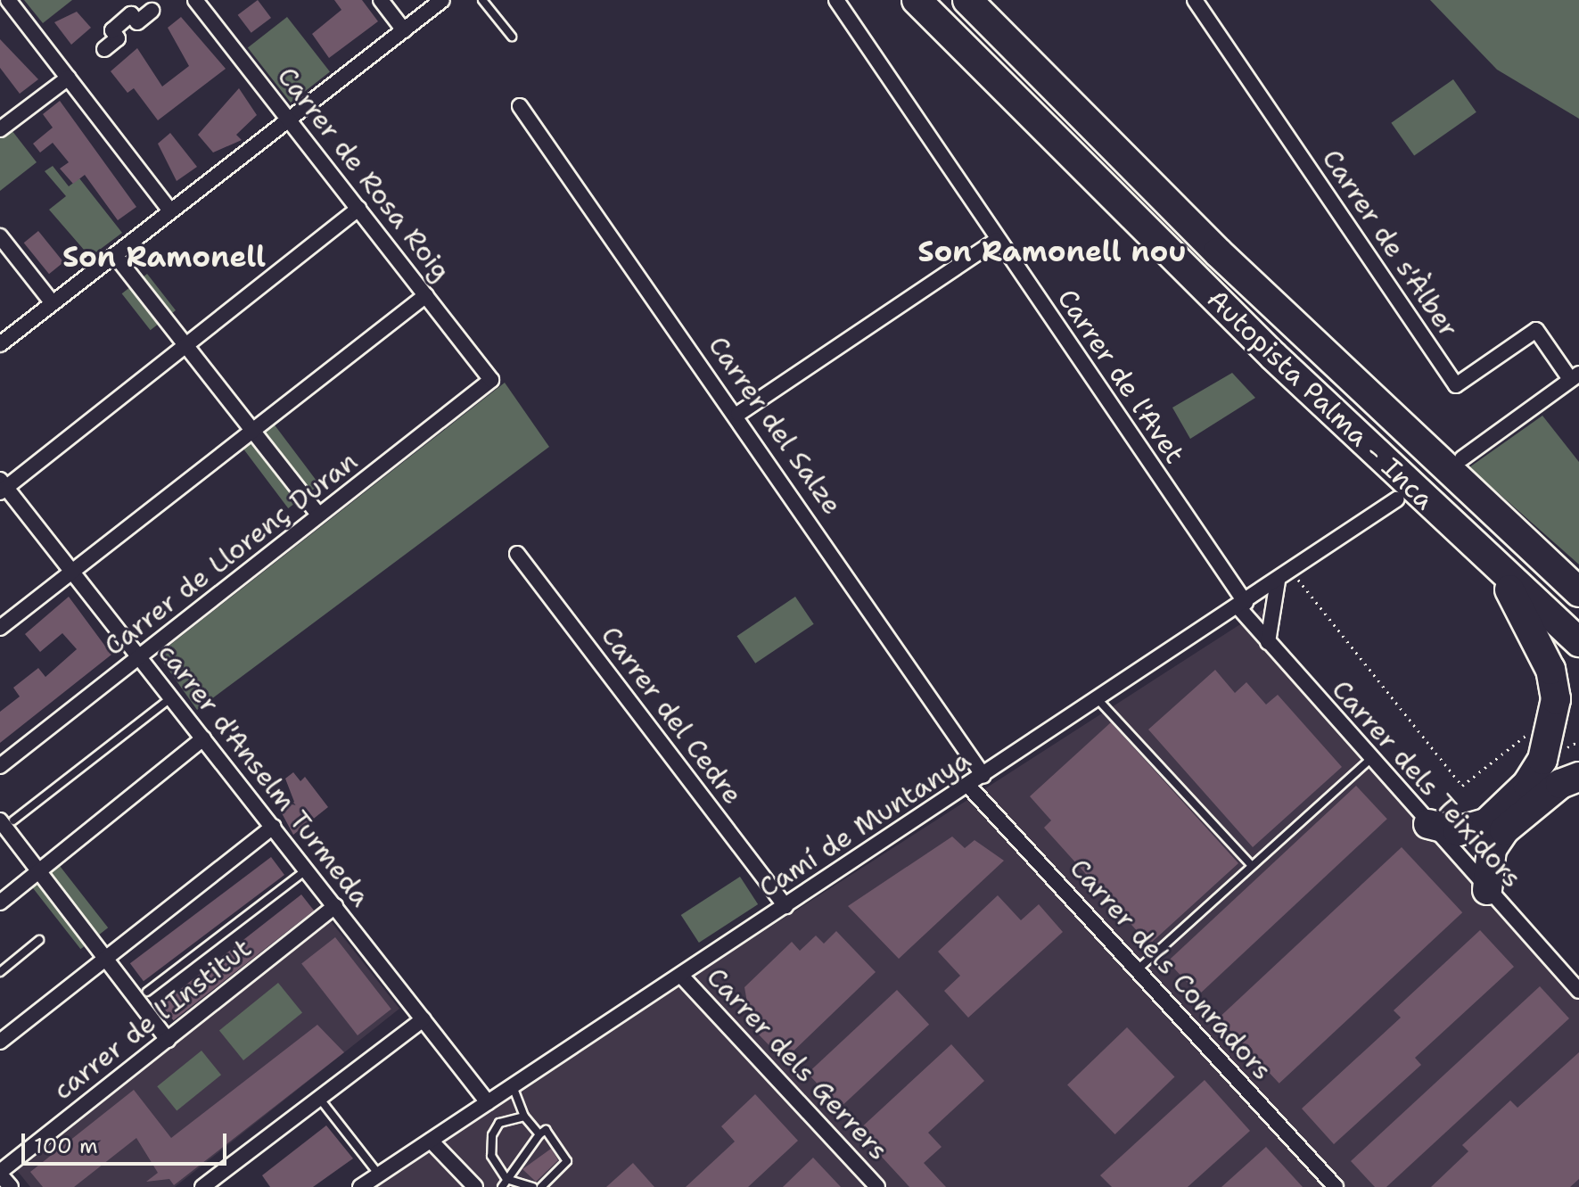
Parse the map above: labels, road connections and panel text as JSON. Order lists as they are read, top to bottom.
{
  "streets": {
    "highway": ["Autopista Palma - Inca"],
    "street": [
      "Carrer de Rosa Roig",
      "Carrer de s'Àlber",
      "Carrer de l'Avet",
      "Carrer del Salze",
      "Carrer de Llorenç Duran",
      "Carrer del Cedre",
      "carrer d'Anselm Turmeda",
      "Carrer dels Teixidors",
      "Camí de Muntanya",
      "Carrer dels Conradors",
      "carrer de l'Institut",
      "Carrer dels Gerrers"
    ]
  },
  "crossings": [
    ["Carrer de Rosa Roig", "Carrer de Llorenç Duran"],
    ["Carrer de l'Avet", "Carrer dels Teixidors"],
    ["Carrer de l'Avet", "Camí de Muntanya"],
    ["Carrer del Salze", "Camí de Muntanya"],
    ["Carrer de Llorenç Duran", "carrer d'Anselm Turmeda"],
    ["Carrer del Cedre", "Camí de Muntanya"],
    ["carrer d'Anselm Turmeda", "Camí de Muntanya"],
    ["carrer d'Anselm Turmeda", "carrer de l'Institut"],
    ["Carrer dels Teixidors", "Camí de Muntanya"],
    ["Camí de Muntanya", "Carrer dels Conradors"],
    ["Camí de Muntanya", "Carrer dels Gerrers"]
  ],
  "districts": ["Son Ramonell nou", "Son Ramonell"],
  "scale_bar": "100 m"
}
